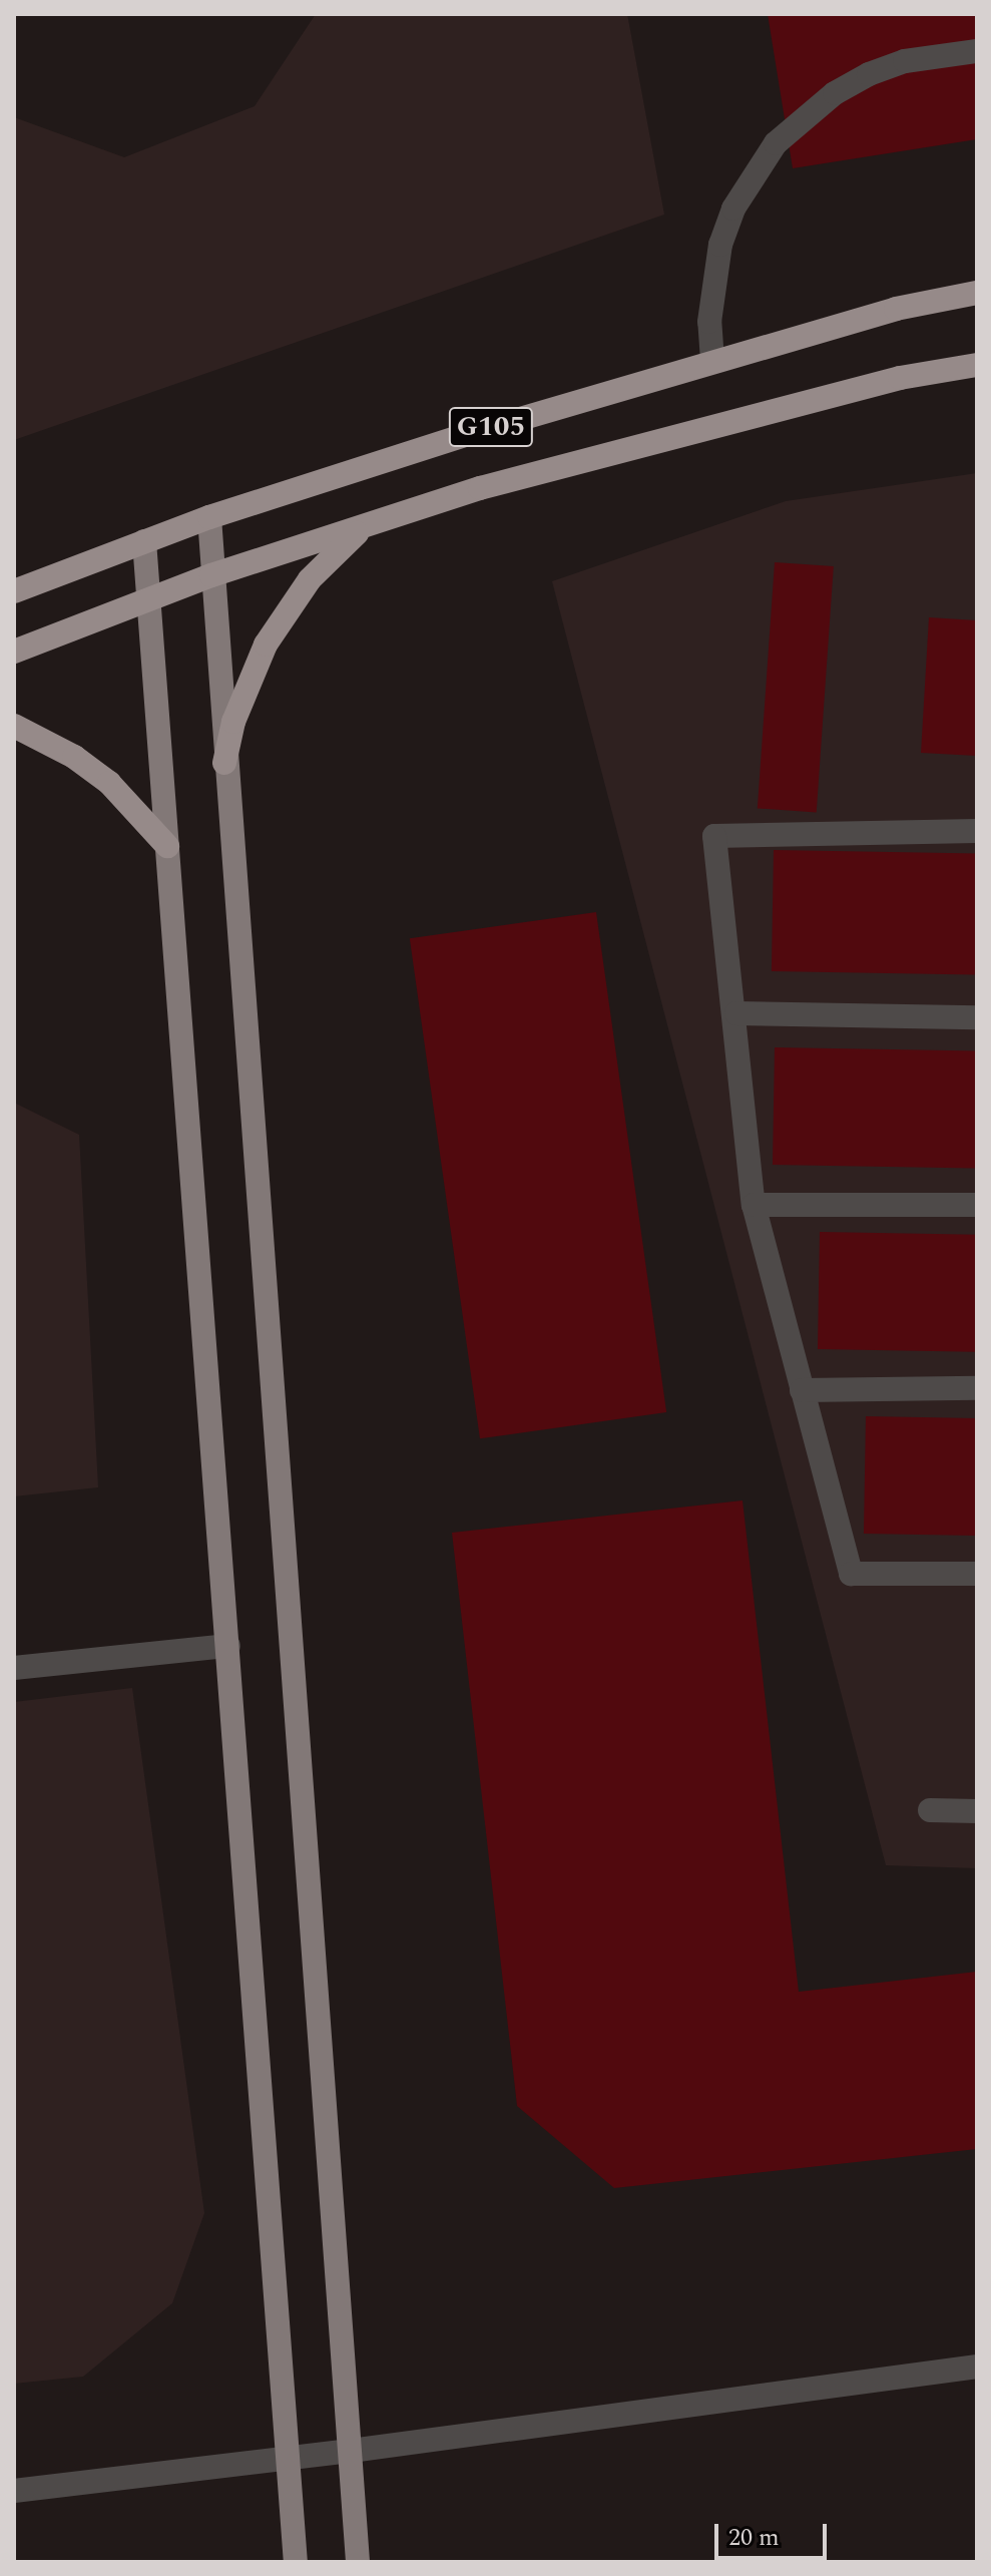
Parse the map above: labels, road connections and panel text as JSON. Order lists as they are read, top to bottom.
{
  "streets": {
    "highway": ["G105"]
  },
  "scale_bar": "20 m"
}
